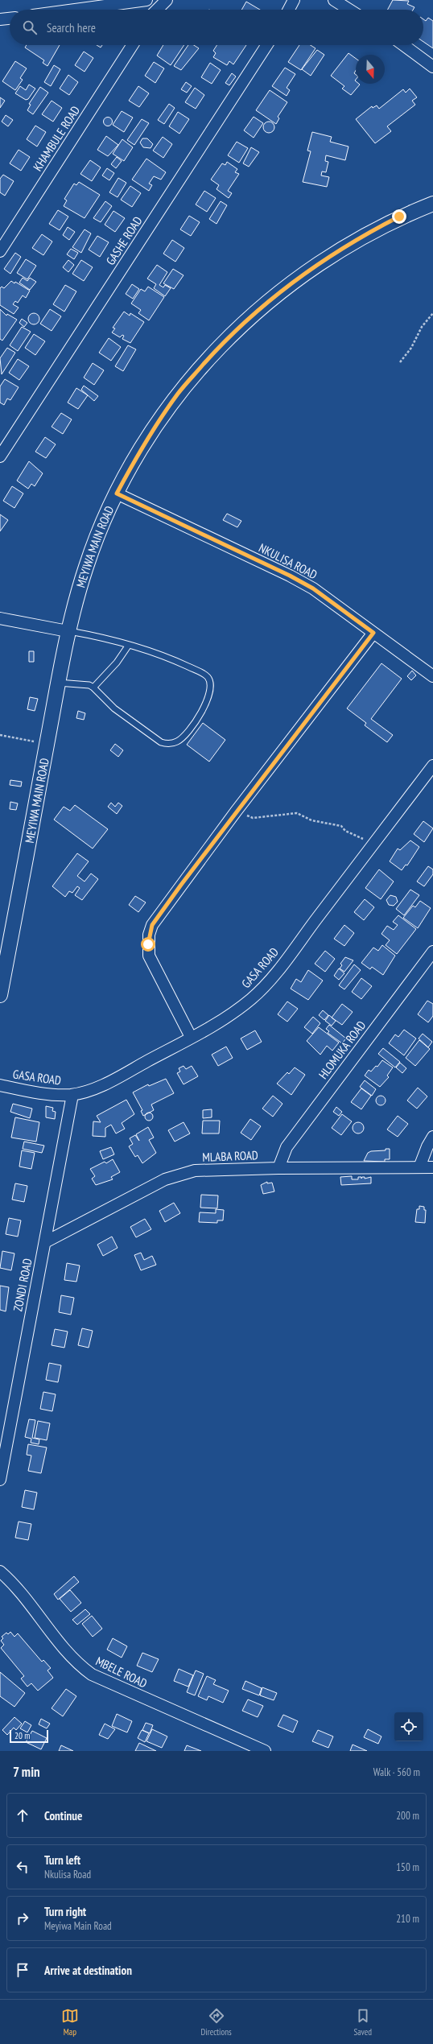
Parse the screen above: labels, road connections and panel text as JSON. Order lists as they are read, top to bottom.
{
  "streets": {
    "street": [
      "KHAMBULE ROAD",
      "GASHE ROAD",
      "MEYIWA MAIN ROAD",
      "NKULISA ROAD",
      "GASA ROAD",
      "HLOMUKA ROAD",
      "MLABA ROAD",
      "ZONDI ROAD",
      "MBELE ROAD"
    ]
  },
  "crossings": [
    ["MEYIWA MAIN ROAD", "NKULISA ROAD"],
    ["GASA ROAD", "ZONDI ROAD"],
    ["HLOMUKA ROAD", "MLABA ROAD"],
    ["MLABA ROAD", "ZONDI ROAD"]
  ],
  "scale_bar": "20 m",
  "north": "bottom",
  "page": {
    "search": "Search here",
    "scale": "20 m",
    "heading": ["7 min", "Walk · 560 m"],
    "list": [
      ["Continue", "200 m"],
      ["Turn left", "Nkulisa Road", "150 m"],
      ["Turn right", "Meyiwa Main Road", "210 m"],
      "Arrive at destination"
    ],
    "nav": ["Map", "Directions", "Saved"]
  }
}
